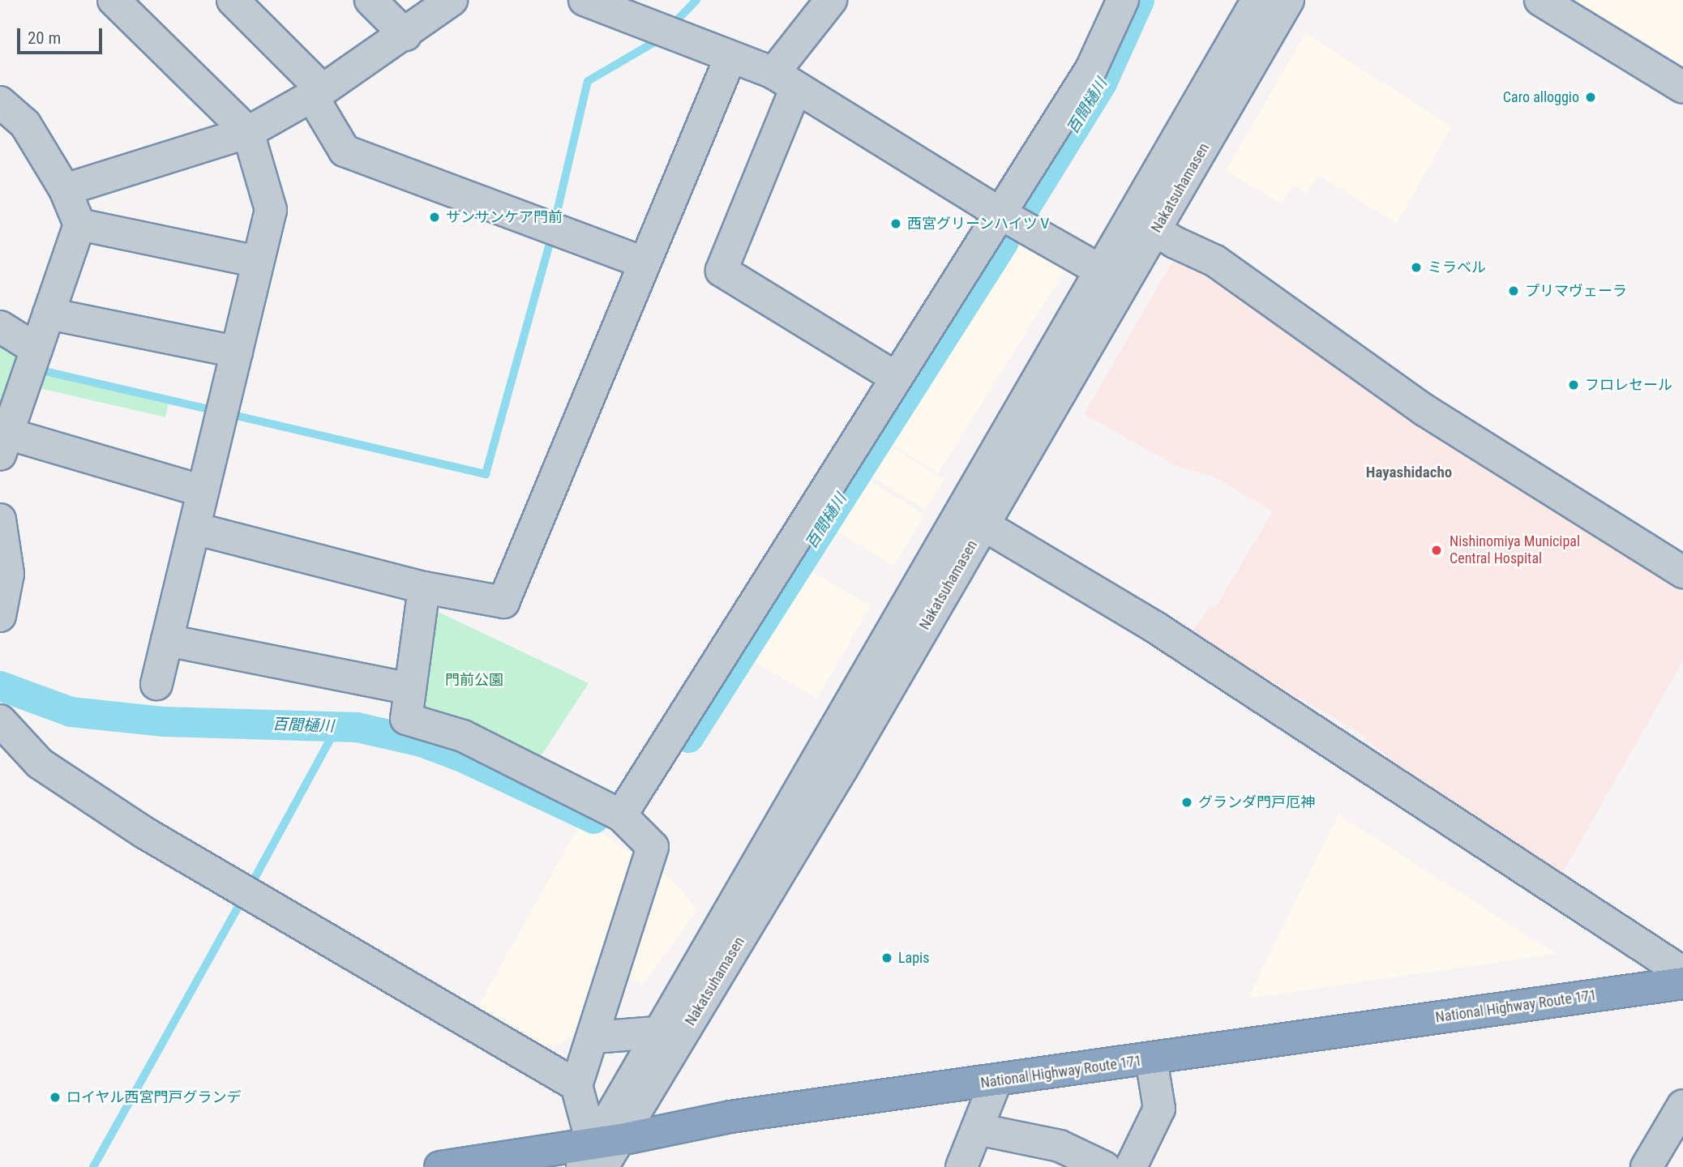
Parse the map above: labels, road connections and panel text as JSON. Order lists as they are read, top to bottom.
{
  "streets": {
    "highway": ["National Highway Route 171"],
    "street": ["Nakatsuhamasen"]
  },
  "crossings": [
    ["Nakatsuhamasen", "National Highway Route 171"]
  ],
  "districts": ["Hayashidacho"],
  "water": ["百間樋川"],
  "parks": ["門前公園"],
  "places": [
    "Caro alloggio",
    "サンサンケア門前",
    "西宮グリーンハイツⅤ",
    "ミラベル",
    "プリマヴェーラ",
    "フロレセール",
    "Nishinomiya Municipal Central Hospital",
    "グランダ門戸厄神",
    "Lapis",
    "ロイヤル西宮門戸グランデ"
  ],
  "scale_bar": "20 m"
}
